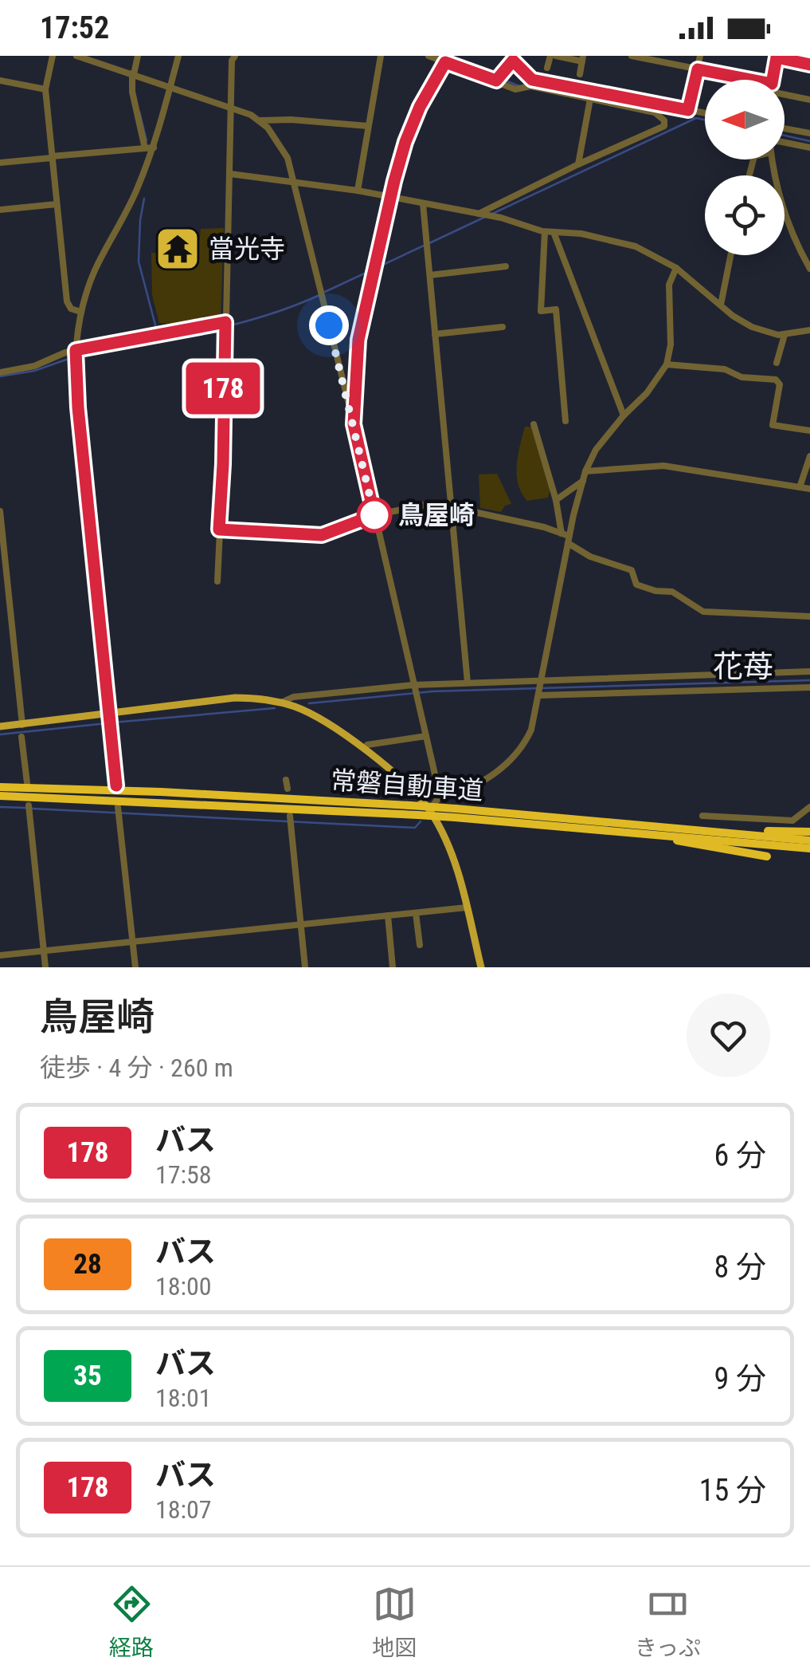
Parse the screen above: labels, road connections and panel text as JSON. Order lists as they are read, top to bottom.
{
  "streets": {
    "highway": ["常磐自動車道"]
  },
  "districts": ["花苺"],
  "places": {
    "temple": ["當光寺"],
    "other": ["鳥屋崎"]
  },
  "lines": ["bus line 178"],
  "north": "left",
  "page": {
    "status": "17:52",
    "on_map": "178",
    "heading": ["鳥屋崎", "徒歩 · 4 分 · 260 m"],
    "list": [
      {
        "mark": "178",
        "name": "バス",
        "note": "17:58",
        "value": "6 分"
      },
      {
        "mark": "28",
        "name": "バス",
        "note": "18:00",
        "value": "8 分"
      },
      {
        "mark": "35",
        "name": "バス",
        "note": "18:01",
        "value": "9 分"
      },
      {
        "mark": "178",
        "name": "バス",
        "note": "18:07",
        "value": "15 分"
      }
    ],
    "tabs": ["経路", "地図", "きっぷ"]
  }
}
